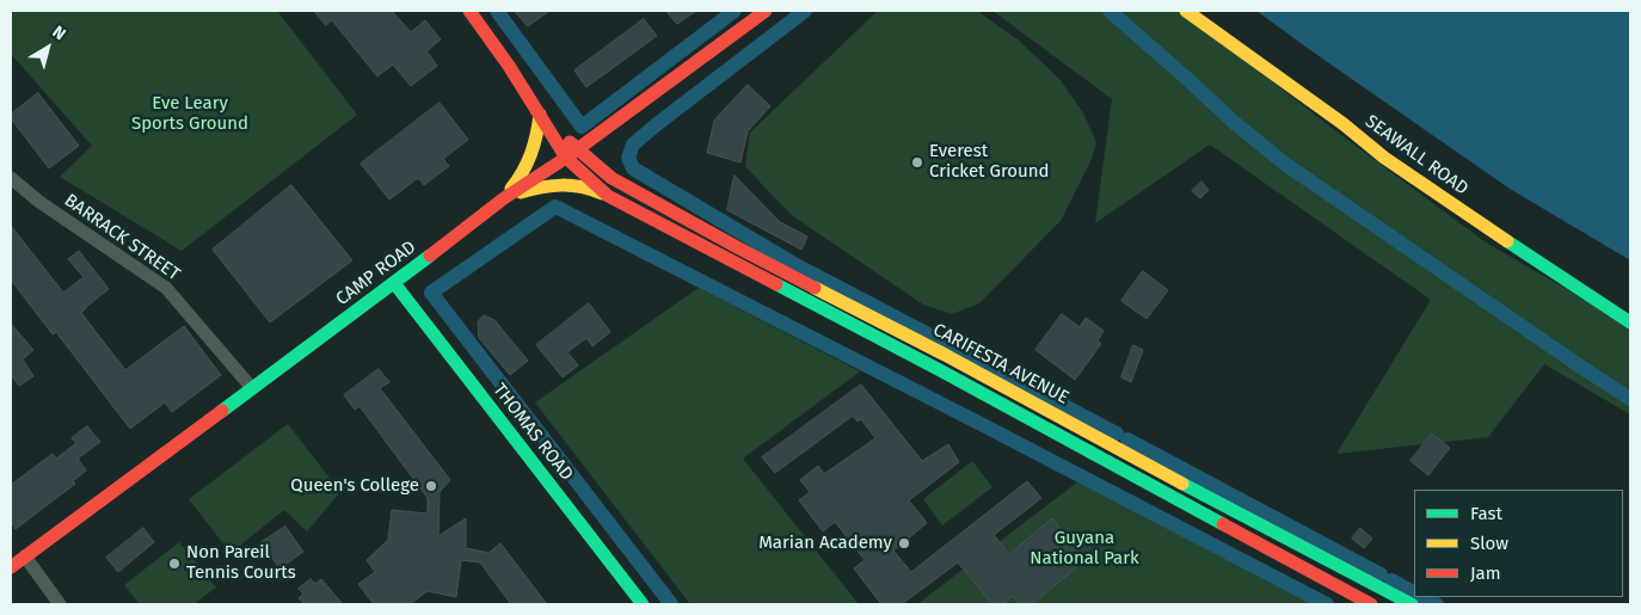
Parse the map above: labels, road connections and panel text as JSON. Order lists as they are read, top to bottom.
{
  "streets": {
    "main road": [
      "SEAWALL ROAD",
      "CAMP ROAD",
      "CARIFESTA AVENUE",
      "THOMAS ROAD"
    ],
    "street": ["BARRACK STREET"]
  },
  "crossings": [
    ["BARRACK STREET", "CAMP ROAD"],
    ["CAMP ROAD", "CARIFESTA AVENUE"],
    ["CAMP ROAD", "THOMAS ROAD"]
  ],
  "parks": ["Eve Leary Sports Ground", "Guyana National Park"],
  "places": [
    "Everest Cricket Ground",
    "Queen's College",
    "Marian Academy",
    "Non Pareil Tennis Courts"
  ],
  "legend": ["Fast", "Slow", "Jam"],
  "north": "top right"
}
